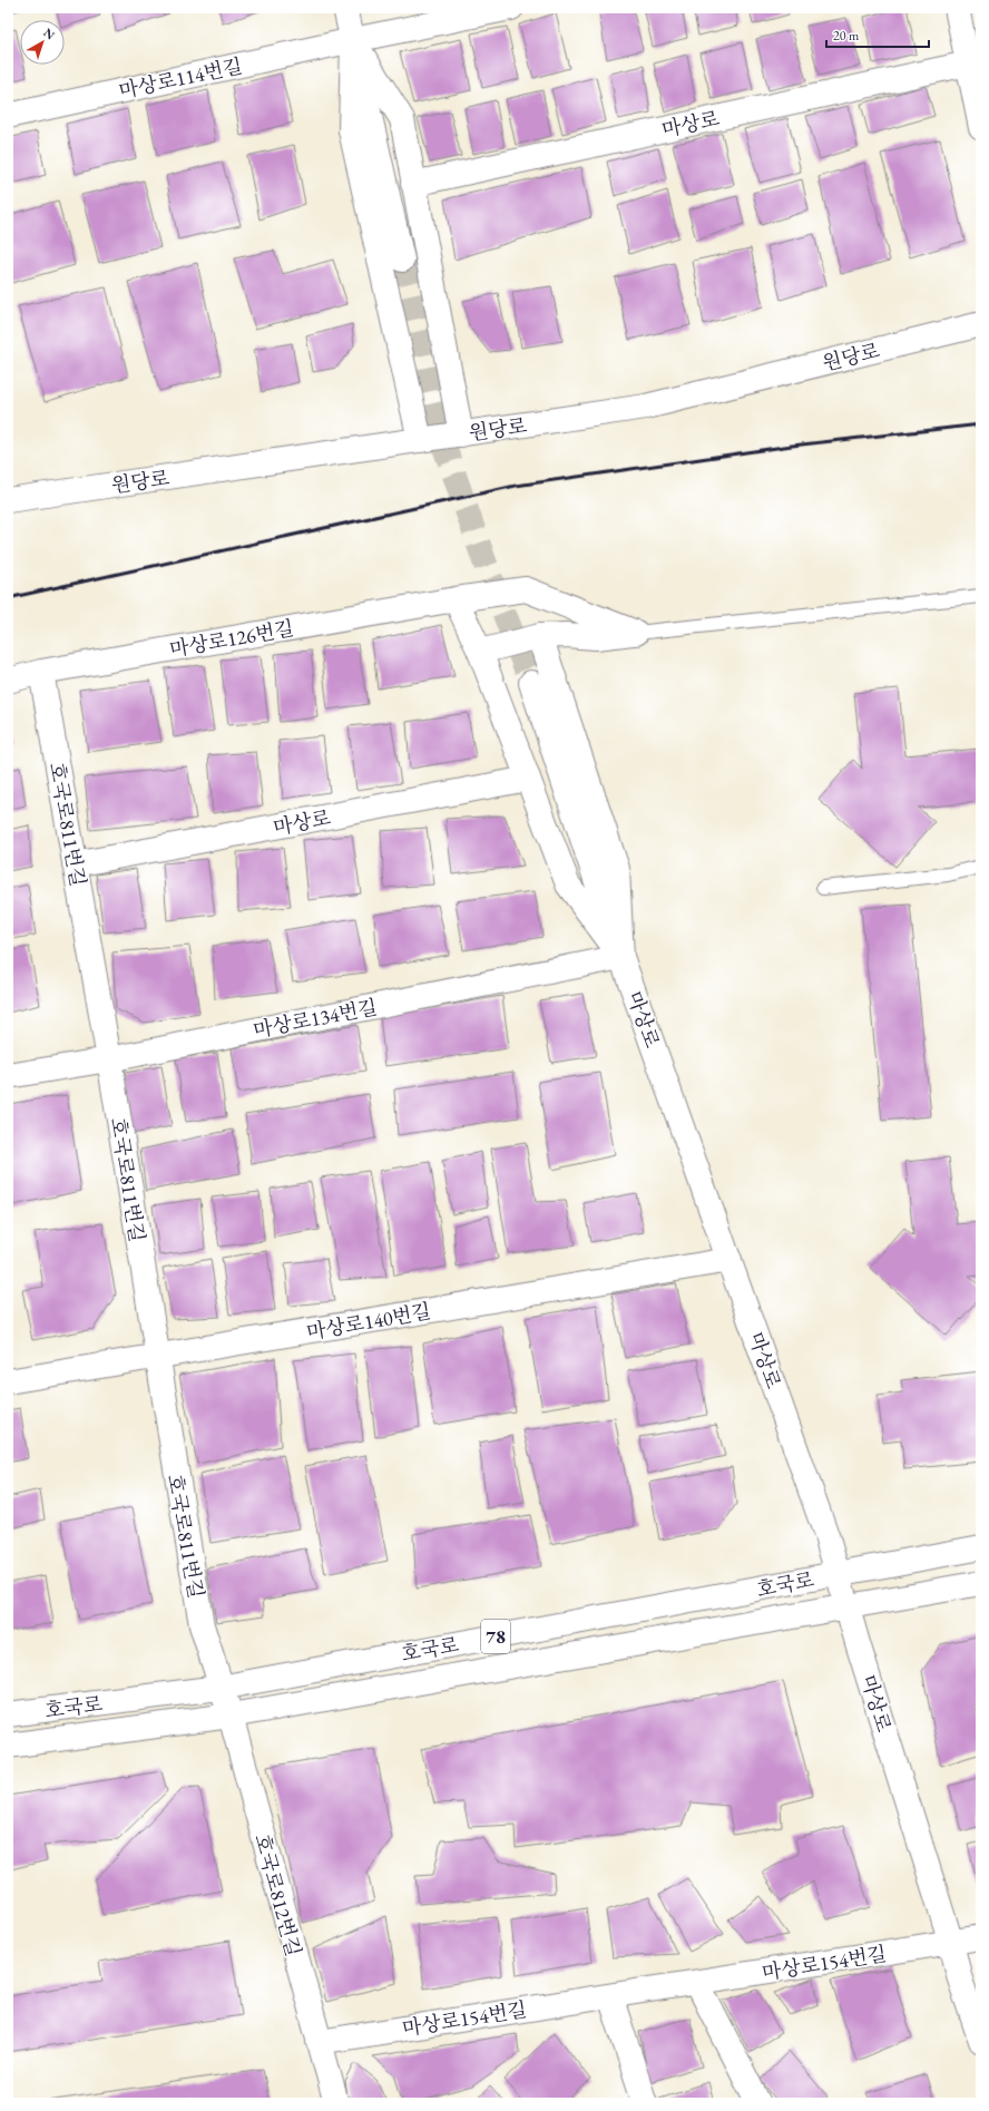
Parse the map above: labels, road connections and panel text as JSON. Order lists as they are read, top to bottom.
{
  "streets": {
    "street": [
      "마상로114번길",
      "마상로",
      "원당로",
      "마상로126번길",
      "호국로811번길",
      "마상로134번길",
      "마상로140번길",
      "호국로",
      "78",
      "호국로812번길",
      "마상로154번길"
    ]
  },
  "crossings": [
    ["마상로", "호국로811번길"],
    ["마상로", "마상로134번길"],
    ["마상로", "마상로140번길"],
    ["마상로", "호국로"],
    ["마상로", "마상로154번길"],
    ["마상로126번길", "호국로811번길"],
    ["호국로811번길", "마상로134번길"],
    ["호국로811번길", "마상로140번길"],
    ["호국로811번길", "호국로"],
    ["호국로811번길", "호국로812번길"],
    ["호국로", "호국로812번길"],
    ["호국로812번길", "마상로154번길"]
  ],
  "scale_bar": "20 m",
  "north": "top right"
}
